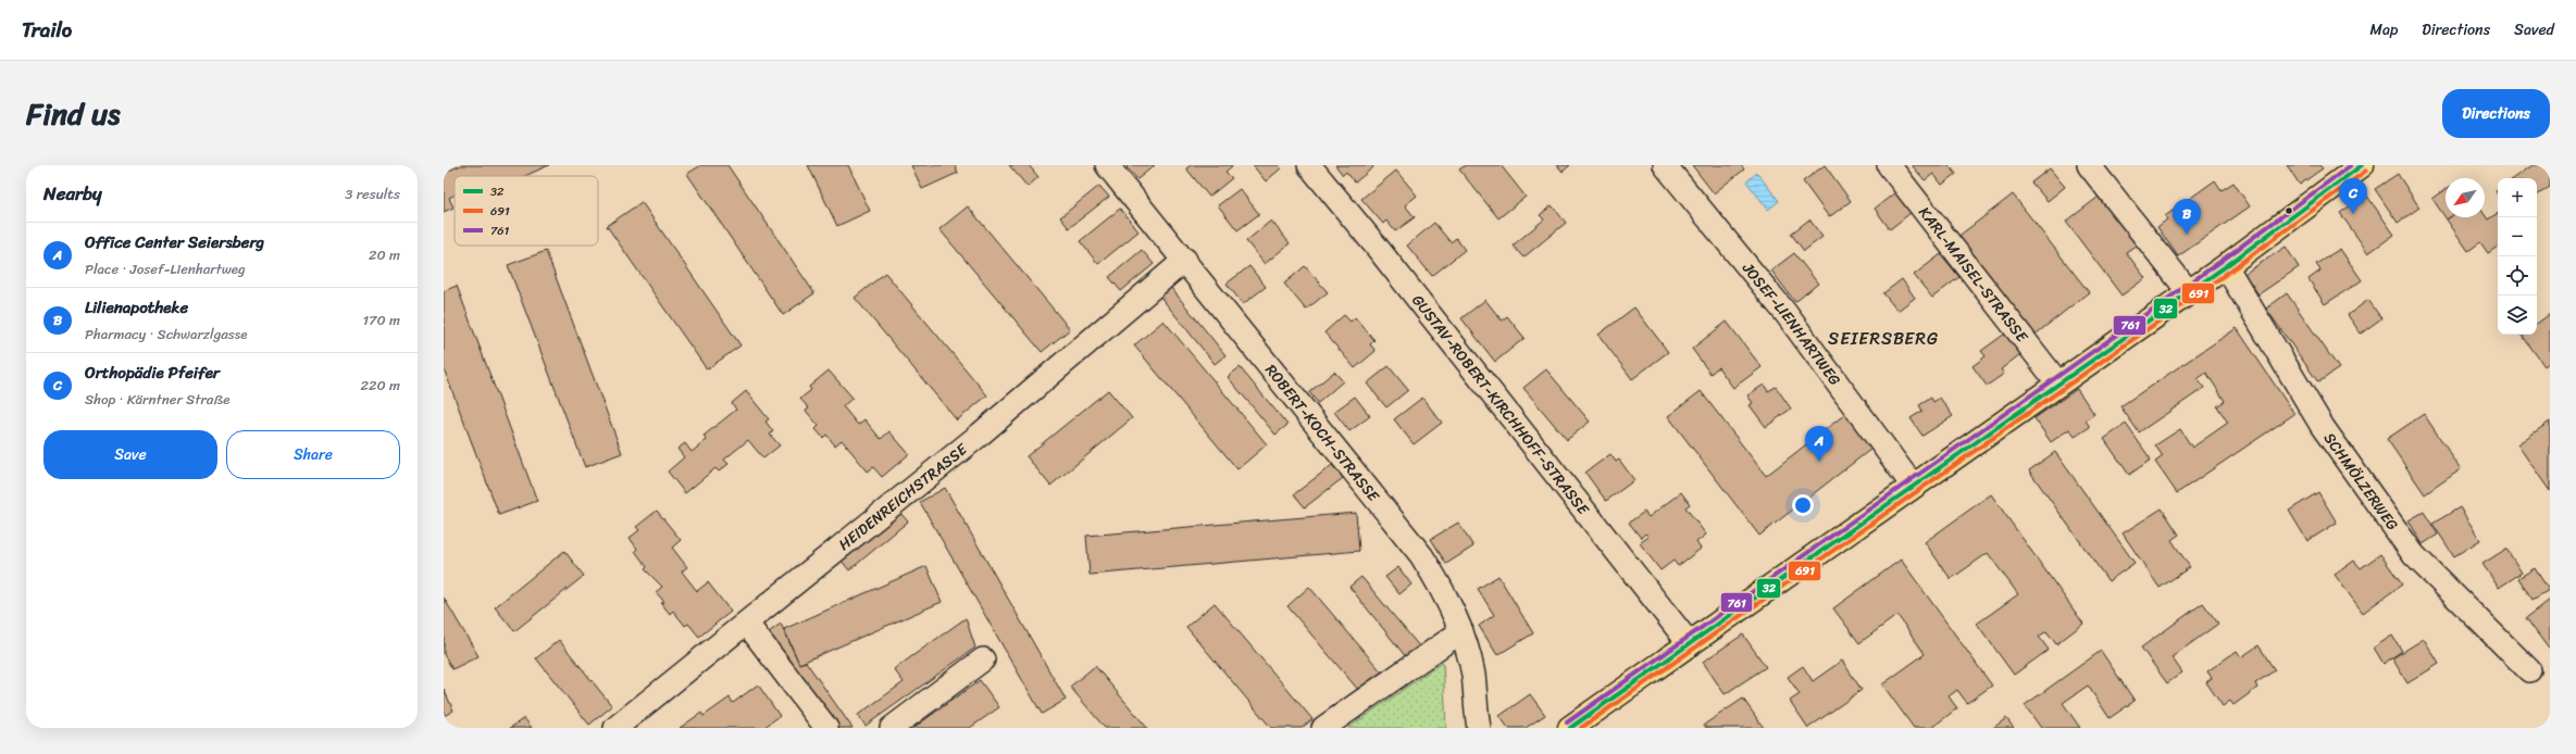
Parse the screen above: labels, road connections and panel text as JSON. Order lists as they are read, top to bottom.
{
  "streets": {
    "street": [
      "KARL-MAISEL-STRASSE",
      "JOSEF-LIENHARTWEG",
      "GUSTAV-ROBERT-KIRCHHOFF-STRASSE",
      "ROBERT-KOCH-STRASSE",
      "SCHMÖLZERWEG",
      "HEIDENREICHSTRASSE"
    ]
  },
  "crossings": [
    ["ROBERT-KOCH-STRASSE", "HEIDENREICHSTRASSE"]
  ],
  "districts": ["SEIERSBERG"],
  "lines": ["transit line 32", "transit line 761", "transit line 691"],
  "legend": ["32", "691", "761"],
  "north": "bottom left",
  "page": {
    "header": "Trailo",
    "nav": ["Map", "Directions", "Saved"],
    "title": "Find us",
    "buttons": [
      "Directions",
      ["Save", "Share"]
    ],
    "heading": ["Nearby", "3 results"],
    "map_buttons": ["+", "−"],
    "pins": ["C", "B", "A"],
    "list": [
      {
        "mark": "A",
        "name": "Office Center Seiersberg",
        "note": "Place · Josef-Lienhartweg",
        "value": "20 m"
      },
      {
        "mark": "B",
        "name": "Lilienapotheke",
        "note": "Pharmacy · Schwarzlgasse",
        "value": "170 m"
      },
      {
        "mark": "C",
        "name": "Orthopädie Pfeifer",
        "note": "Shop · Kärntner Straße",
        "value": "220 m"
      }
    ]
  }
}
